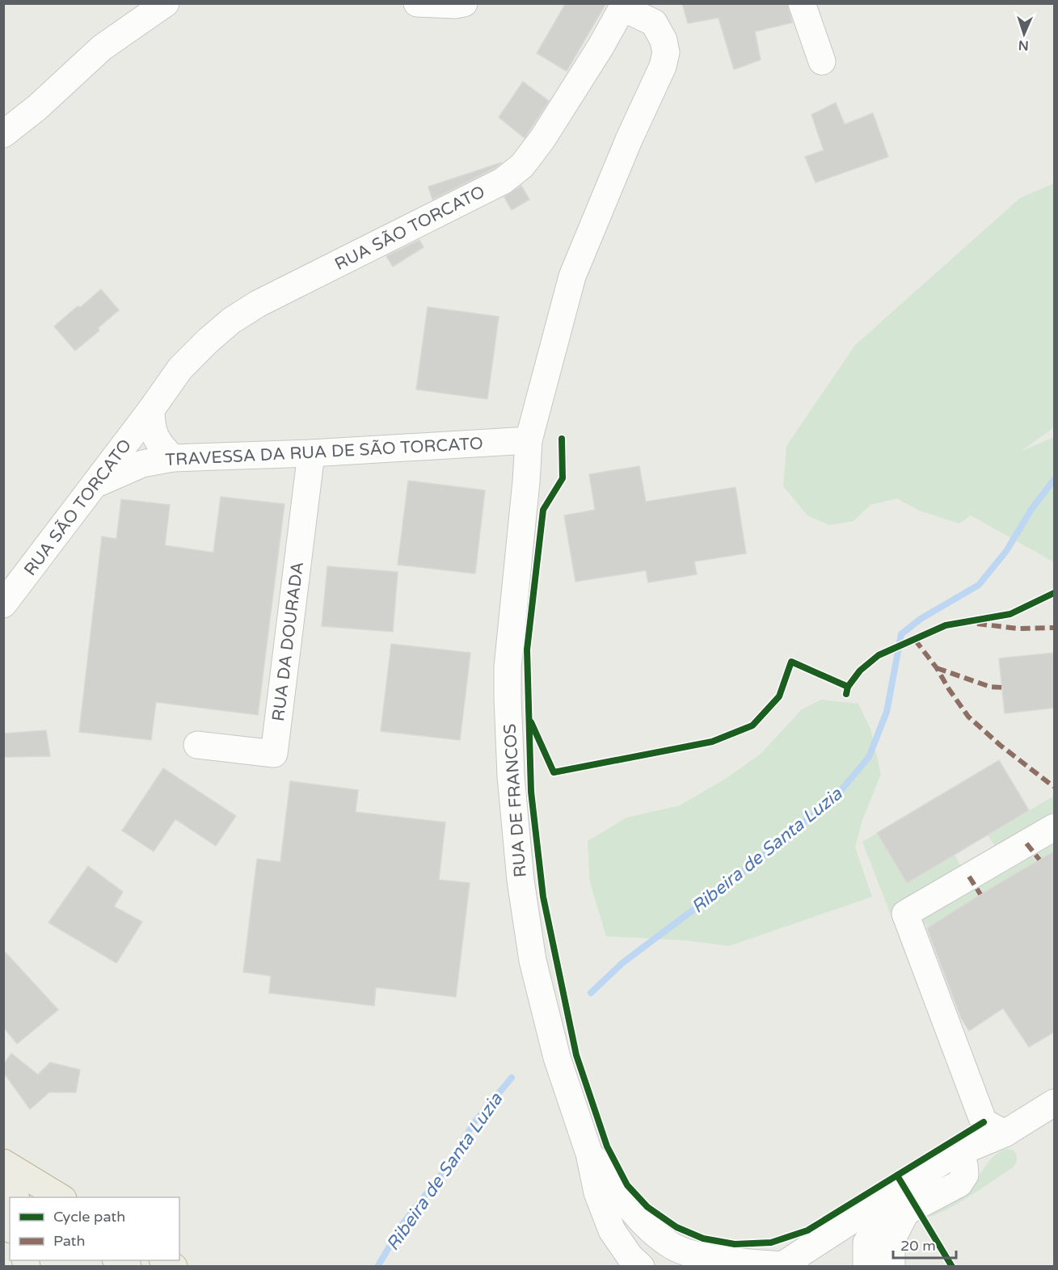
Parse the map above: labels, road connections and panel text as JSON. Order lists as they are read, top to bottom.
{
  "streets": {
    "street": [
      "RUA SÃO TORCATO",
      "TRAVESSA DA RUA DE SÃO TORCATO",
      "RUA DA DOURADA",
      "RUA DE FRANCOS"
    ]
  },
  "crossings": [
    ["RUA SÃO TORCATO", "TRAVESSA DA RUA DE SÃO TORCATO"],
    ["TRAVESSA DA RUA DE SÃO TORCATO", "RUA DA DOURADA"],
    ["TRAVESSA DA RUA DE SÃO TORCATO", "RUA DE FRANCOS"]
  ],
  "water": ["Ribeira de Santa Luzia"],
  "legend": ["Cycle path", "Path"],
  "scale_bar": "20 m",
  "north": "bottom"
}
